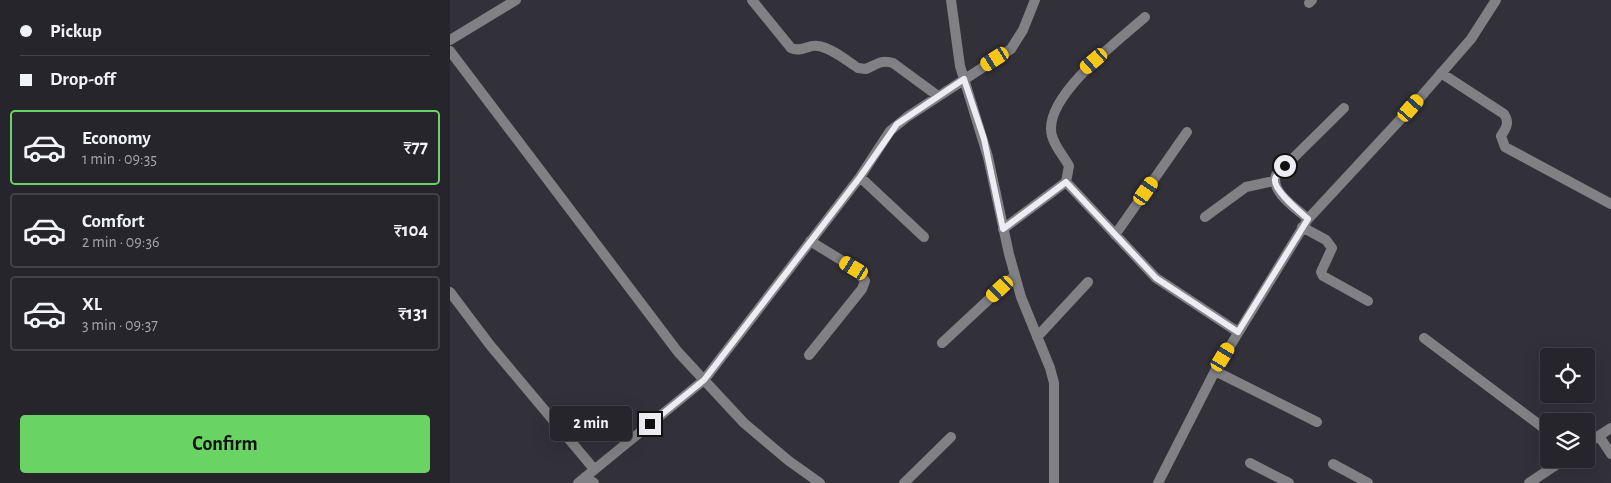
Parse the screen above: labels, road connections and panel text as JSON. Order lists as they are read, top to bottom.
{
  "page": {
    "banner": ["Pickup", "Drop-off"],
    "list": [
      {
        "name": "Economy",
        "note": "1 min · 09:35",
        "value": "₹77"
      },
      {
        "name": "Comfort",
        "note": "2 min · 09:36",
        "value": "₹104"
      },
      {
        "name": "XL",
        "note": "3 min · 09:37",
        "value": "₹131"
      }
    ],
    "buttons": "Confirm",
    "bubble": "2 min"
  }
}
